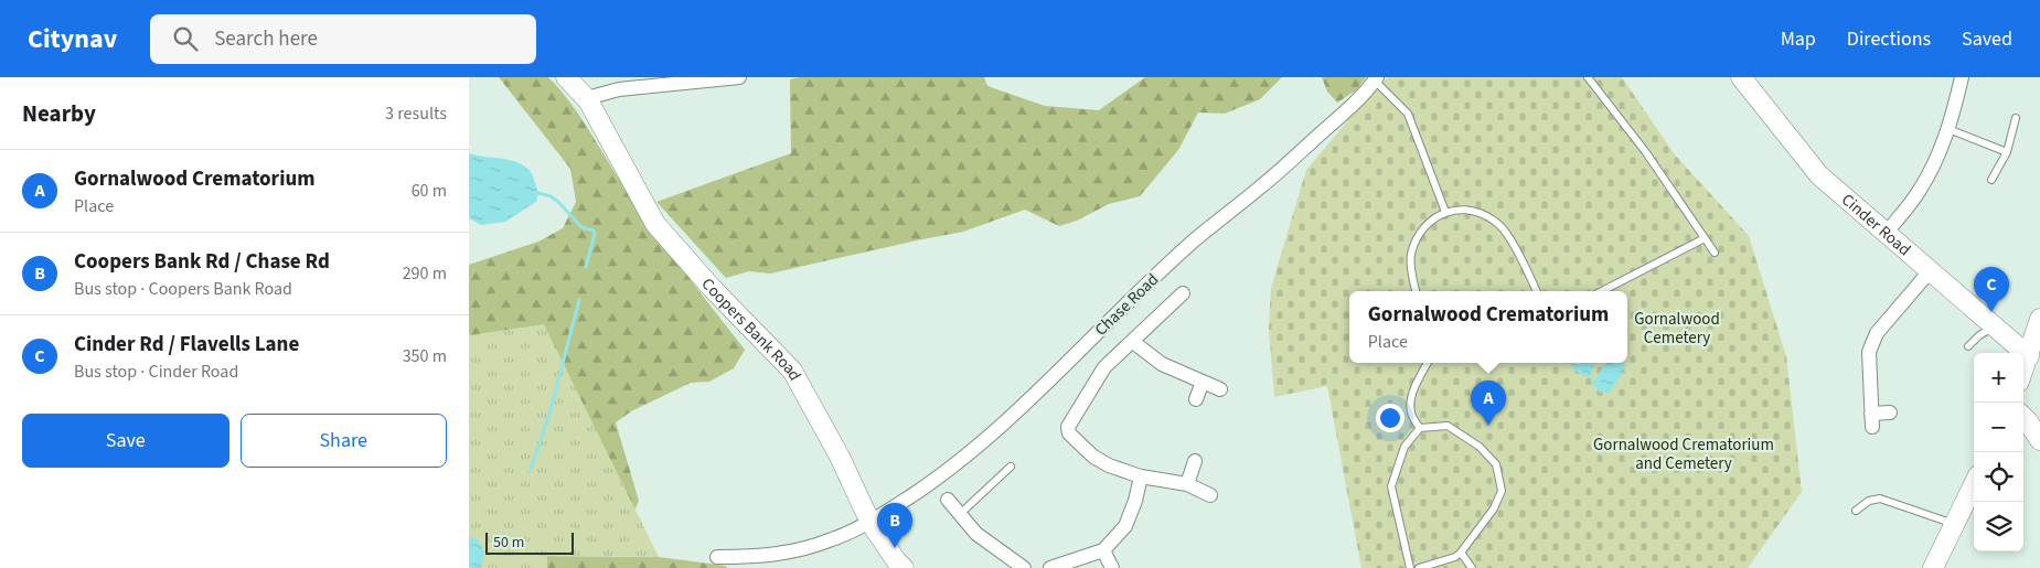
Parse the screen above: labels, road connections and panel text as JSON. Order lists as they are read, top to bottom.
{
  "streets": {
    "street": ["Cinder Road", "Chase Road", "Coopers Bank Road"]
  },
  "crossings": [
    ["Chase Road", "Coopers Bank Road"]
  ],
  "parks": ["Gornalwood Cemetery", "Gornalwood Crematorium and Cemetery"],
  "scale_bar": "50 m",
  "page": {
    "header": "Citynav",
    "search": "Search here",
    "nav": ["Map", "Directions", "Saved"],
    "heading": ["Nearby", "3 results"],
    "list": [
      {
        "mark": "A",
        "name": "Gornalwood Crematorium",
        "note": "Place",
        "value": "60 m"
      },
      {
        "mark": "B",
        "name": "Coopers Bank Rd / Chase Rd",
        "note": "Bus stop · Coopers Bank Road",
        "value": "290 m"
      },
      {
        "mark": "C",
        "name": "Cinder Rd / Flavells Lane",
        "note": "Bus stop · Cinder Road",
        "value": "350 m"
      }
    ],
    "pins": ["C", "A", "B"],
    "popup": ["Gornalwood Crematorium", "Place"],
    "map_buttons": ["+", "−"],
    "buttons": ["Save", "Share"],
    "scale": "50 m"
  }
}
